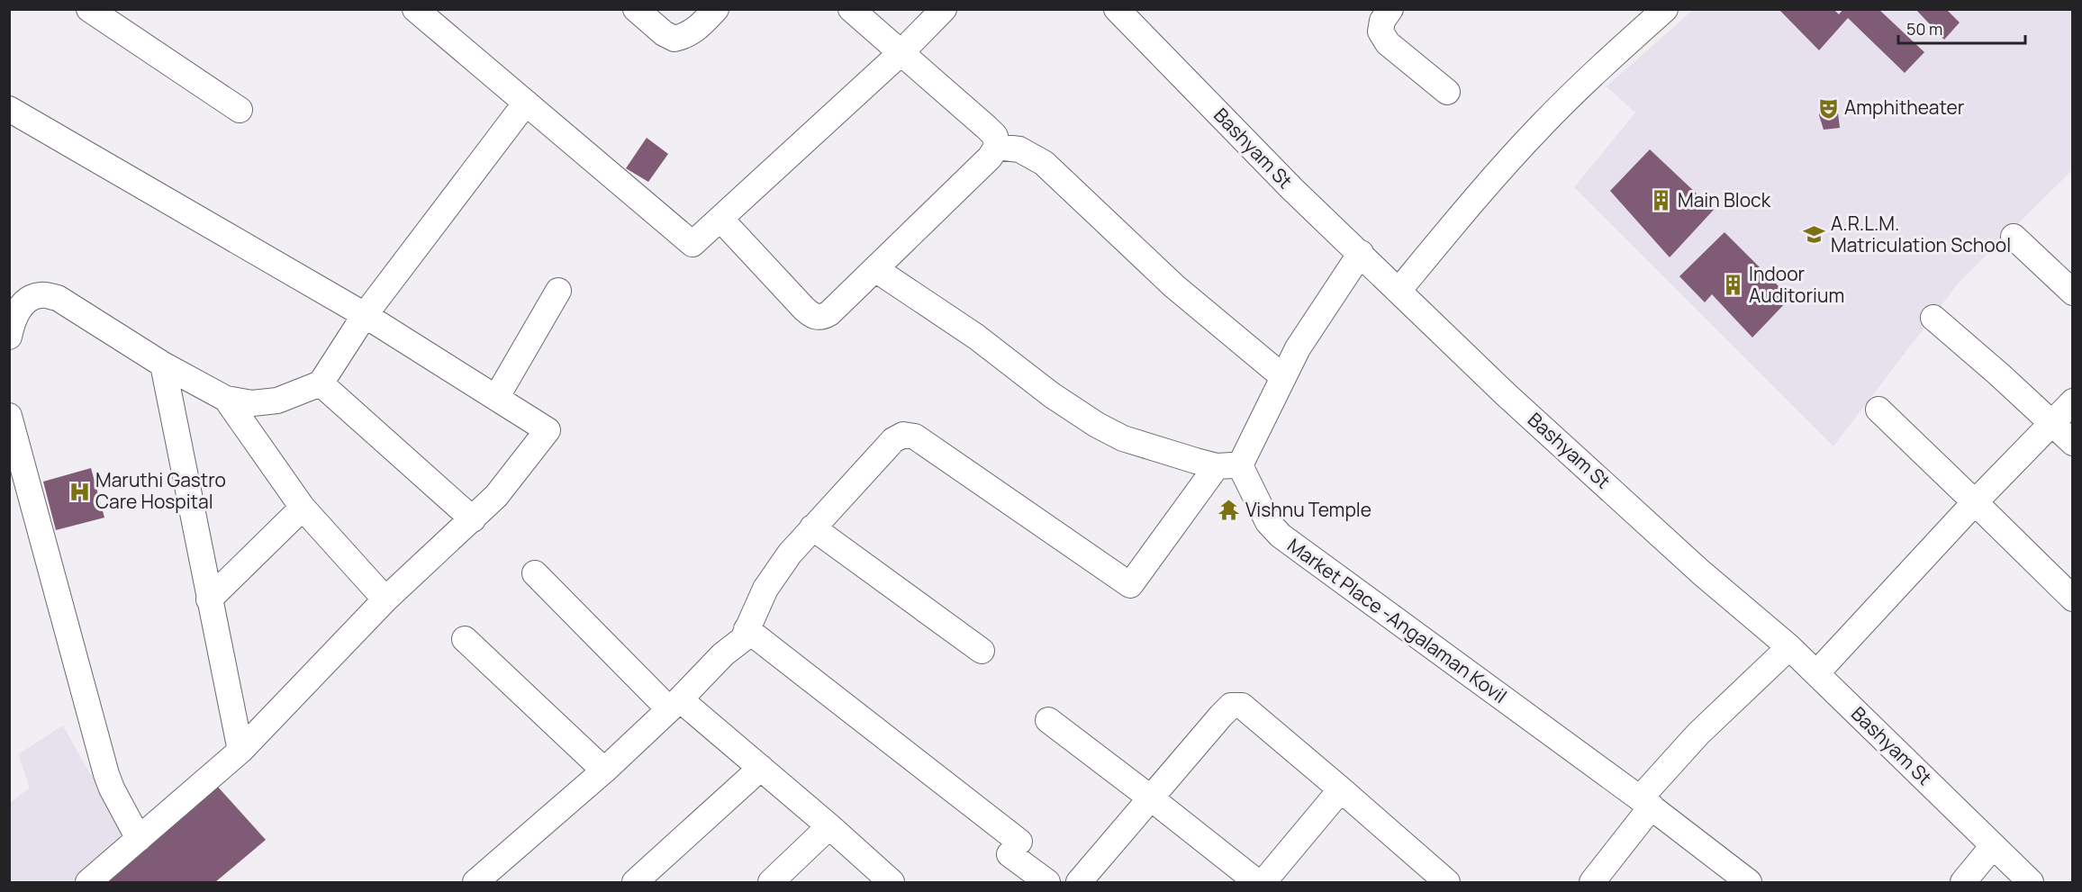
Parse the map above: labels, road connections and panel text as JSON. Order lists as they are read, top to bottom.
{
  "streets": {
    "street": ["Bashyam St", "Market Place -Angalaman Kovil"]
  },
  "places": {
    "theatre": ["Amphitheater"],
    "building": ["Main Block", "Indoor Auditorium"],
    "school or university": ["A.R.L.M. Matriculation School"],
    "hospital": ["Maruthi Gastro Care Hospital"],
    "temple": ["Vishnu Temple"]
  },
  "scale_bar": "50 m"
}
